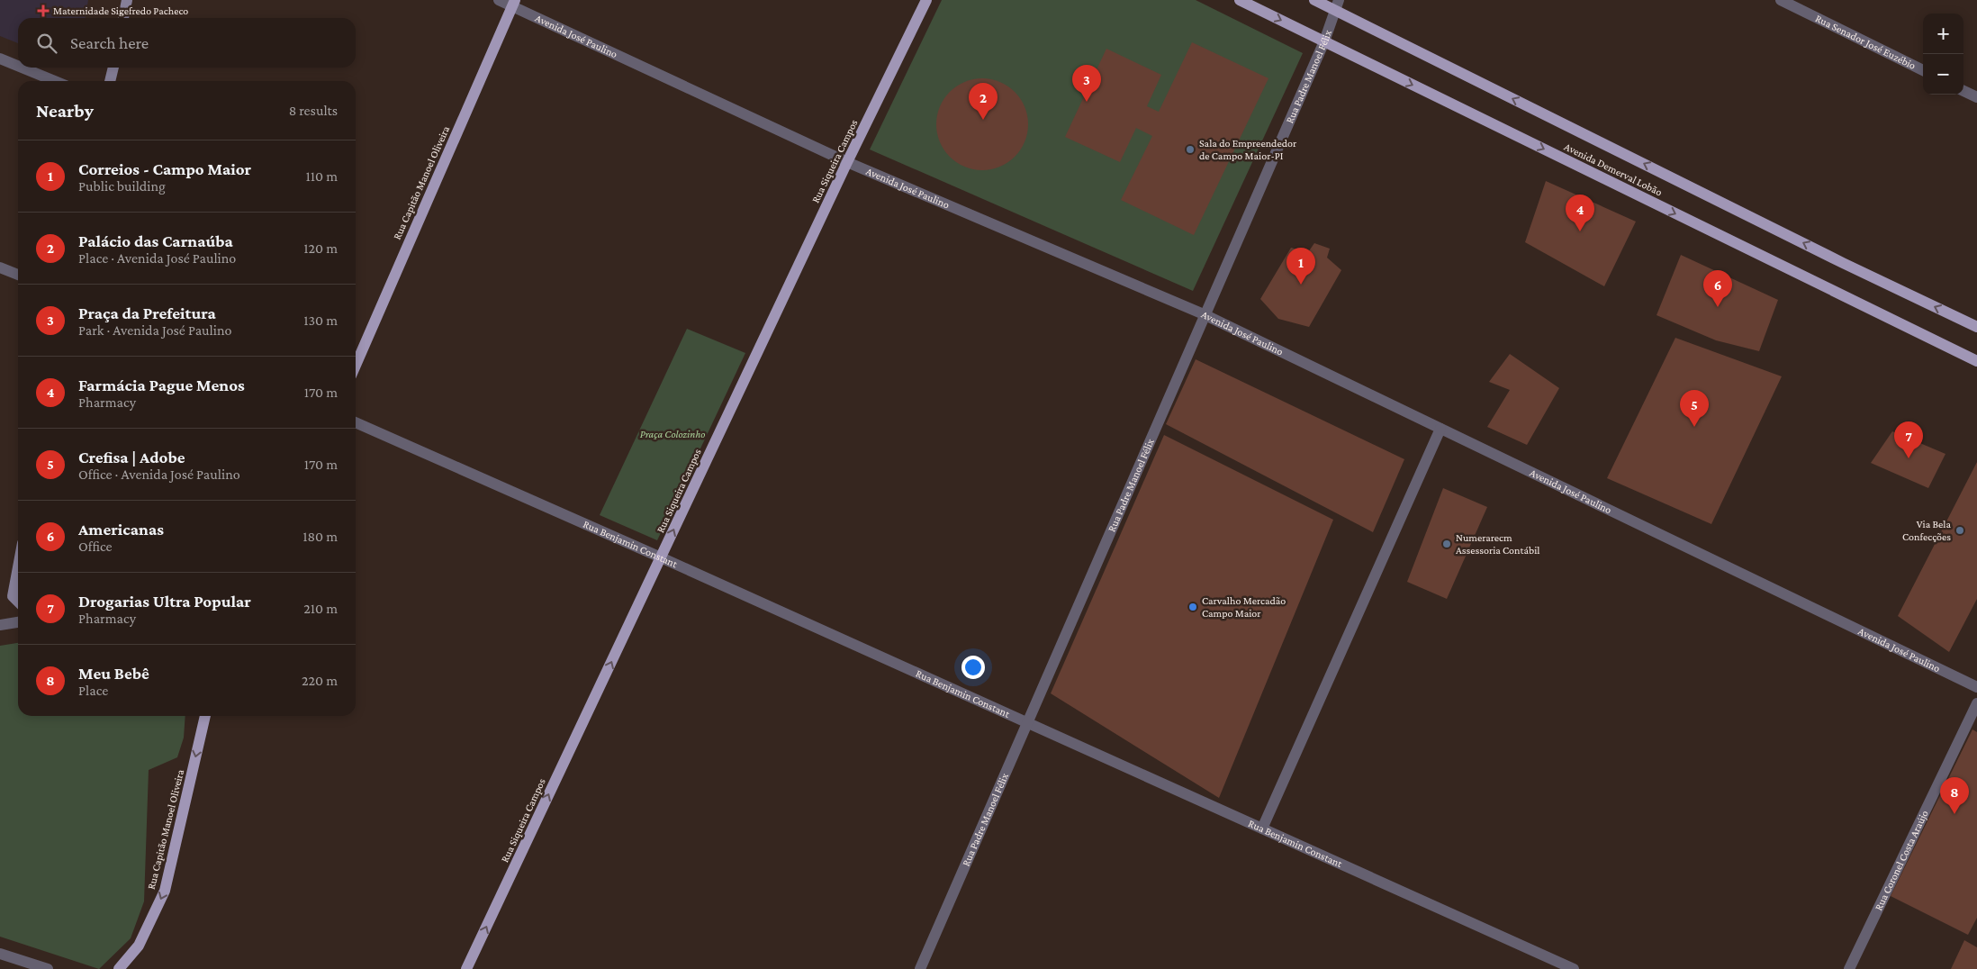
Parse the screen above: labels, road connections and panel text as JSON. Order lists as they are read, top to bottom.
{
  "streets": {
    "main road": ["Rua Siqueira Campos", "Avenida Demerval Lobão", "Rua Capitão Manoel Oliveira"],
    "street": [
      "Avenida José Paulino",
      "Rua Senador José Euzébio",
      "Rua Padre Manoel Félix",
      "Rua Benjamin Constant",
      "Rua Coronel Costa Araújo"
    ]
  },
  "crossings": [
    ["Avenida José Paulino", "Rua Padre Manoel Félix"],
    ["Avenida José Paulino", "Rua Siqueira Campos"],
    ["Avenida José Paulino", "Rua Capitão Manoel Oliveira"],
    ["Rua Padre Manoel Félix", "Avenida Demerval Lobão"],
    ["Rua Padre Manoel Félix", "Rua Benjamin Constant"],
    ["Rua Siqueira Campos", "Rua Benjamin Constant"]
  ],
  "one_way": ["Rua Siqueira Campos", "Rua Capitão Manoel Oliveira"],
  "parks": ["Praça Colozinho"],
  "places": {
    "health": ["Maternidade Sigefredo Pacheco"],
    "other": [
      "Sala do Empreendedor de Campo Maior-PI",
      "Via Bela Confecções",
      "Numerarecm Assessoria Contábil",
      "Carvalho Mercadão Campo Maior"
    ]
  },
  "page": {
    "map_buttons": ["+", "−"],
    "search": "Search here",
    "pins": [
      "3",
      "2",
      "4",
      "1",
      "6",
      "5",
      "7",
      "8"
    ],
    "heading": ["Nearby", "8 results"],
    "list": [
      {
        "mark": "1",
        "name": "Correios - Campo Maior",
        "note": "Public building",
        "value": "110 m"
      },
      {
        "mark": "2",
        "name": "Palácio das Carnaúba",
        "note": "Place · Avenida José Paulino",
        "value": "120 m"
      },
      {
        "mark": "3",
        "name": "Praça da Prefeitura",
        "note": "Park · Avenida José Paulino",
        "value": "130 m"
      },
      {
        "mark": "4",
        "name": "Farmácia Pague Menos",
        "note": "Pharmacy",
        "value": "170 m"
      },
      {
        "mark": "5",
        "name": "Crefisa | Adobe",
        "note": "Office · Avenida José Paulino",
        "value": "170 m"
      },
      {
        "mark": "6",
        "name": "Americanas",
        "note": "Office",
        "value": "180 m"
      },
      {
        "mark": "7",
        "name": "Drogarias Ultra Popular",
        "note": "Pharmacy",
        "value": "210 m"
      },
      {
        "mark": "8",
        "name": "Meu Bebê",
        "note": "Place",
        "value": "220 m"
      }
    ]
  }
}
